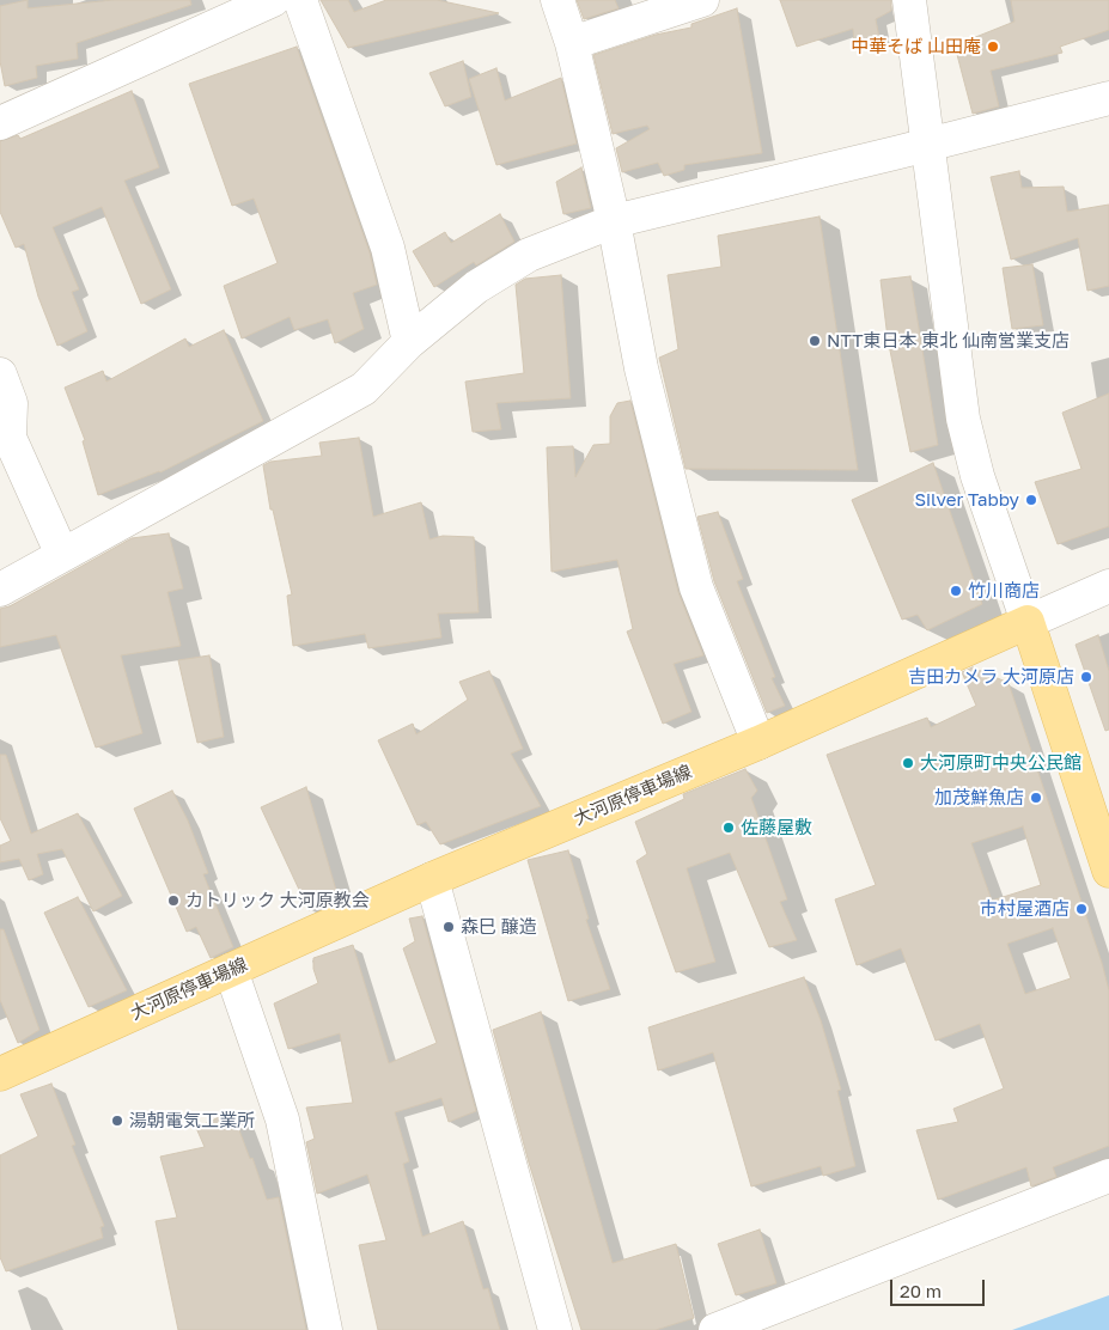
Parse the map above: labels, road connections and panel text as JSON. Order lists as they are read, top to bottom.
{
  "streets": {
    "main road": ["大河原停車場線"]
  },
  "places": [
    "中華そば 山田庵",
    "NTT東日本 東北 仙南営業支店",
    "Silver Tabby",
    "竹川商店",
    "吉田カメラ 大河原店",
    "大河原町中央公民館",
    "加茂鮮魚店",
    "佐藤屋敷",
    "カトリック 大河原教会",
    "市村屋酒店",
    "森巳 醸造",
    "湯朝電気工業所"
  ],
  "scale_bar": "20 m"
}
